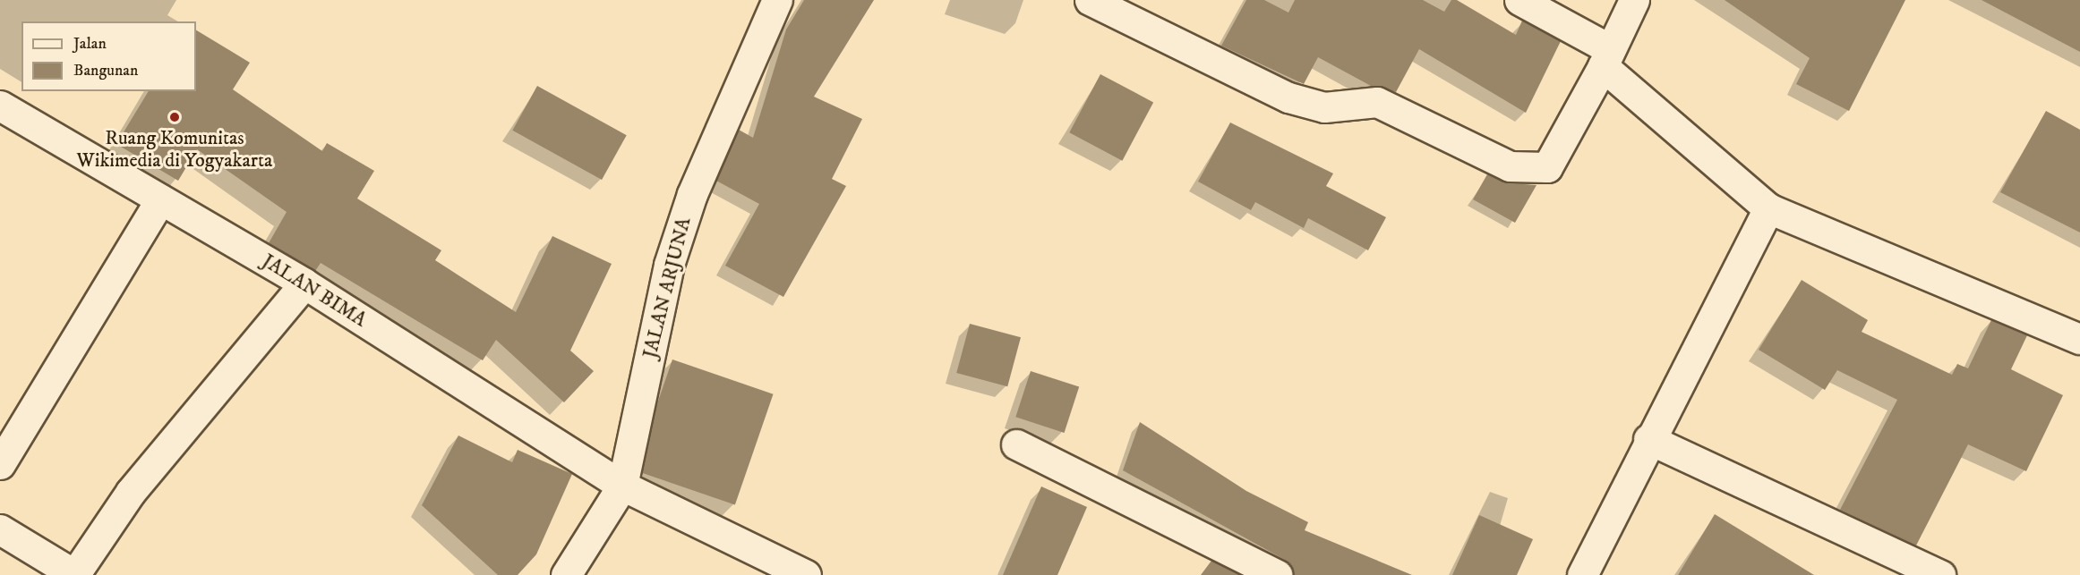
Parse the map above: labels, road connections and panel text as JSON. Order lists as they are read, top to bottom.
{
  "streets": {
    "street": ["JALAN ARJUNA", "JALAN BIMA"]
  },
  "crossings": [
    ["JALAN ARJUNA", "JALAN BIMA"]
  ],
  "places": ["Ruang Komunitas Wikimedia di Yogyakarta"],
  "legend": ["Jalan", "Bangunan"]
}
